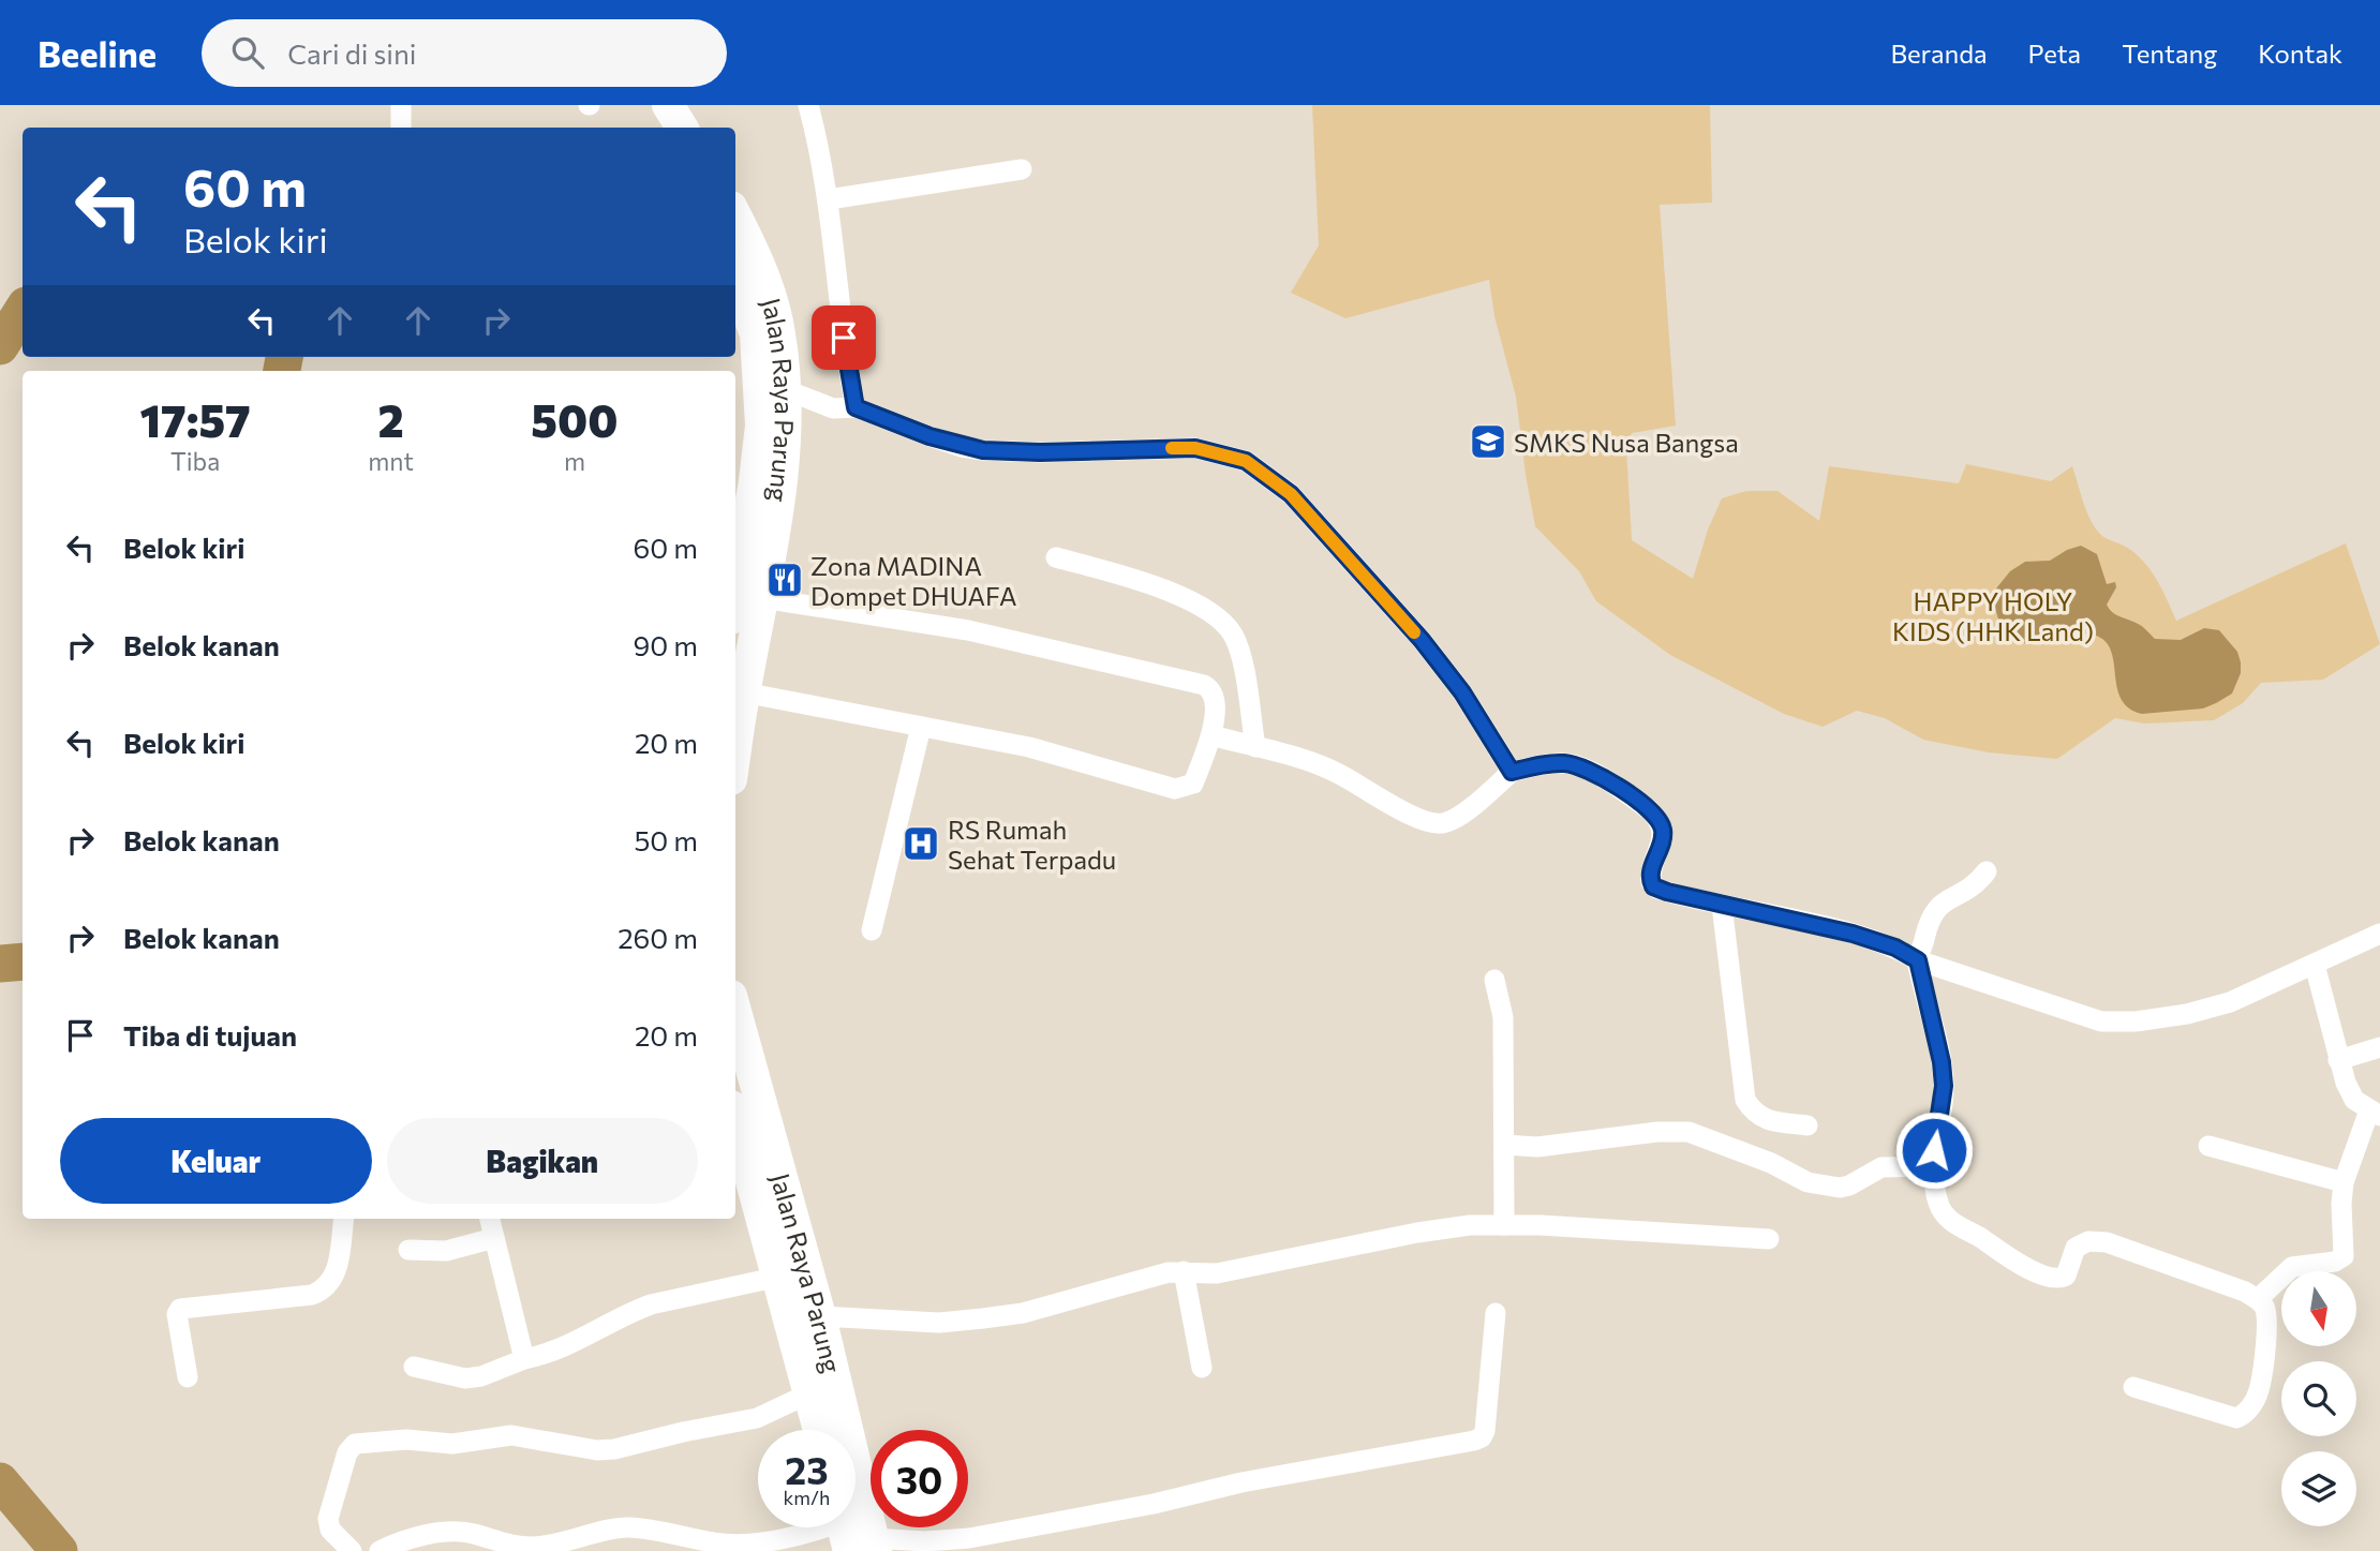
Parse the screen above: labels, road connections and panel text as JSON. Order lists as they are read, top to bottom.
{
  "streets": {
    "highway": ["Jalan Raya Parung"]
  },
  "parks": ["HAPPY HOLY KIDS (HHK Land)"],
  "places": {
    "school or university": ["SMKS Nusa Bangsa"],
    "restaurant": ["Zona MADINA Dompet DHUAFA"],
    "hospital": ["RS Rumah Sehat Terpadu"]
  },
  "north": "bottom",
  "page": {
    "header": "Beeline",
    "search": "Cari di sini",
    "nav": [
      "Beranda",
      "Peta",
      "Tentang",
      "Kontak"
    ],
    "turn": ["60 m", "Belok kiri"],
    "eta": [
      "17:57",
      "Tiba",
      "2",
      "mnt",
      "500",
      "m"
    ],
    "list": [
      {
        "name": "Belok kiri",
        "value": "60 m"
      },
      {
        "name": "Belok kanan",
        "value": "90 m"
      },
      {
        "name": "Belok kiri",
        "value": "20 m"
      },
      {
        "name": "Belok kanan",
        "value": "50 m"
      },
      {
        "name": "Belok kanan",
        "value": "260 m"
      },
      {
        "name": "Tiba di tujuan",
        "value": "20 m"
      }
    ],
    "buttons": ["Keluar", "Bagikan"],
    "speed": "23 km/h",
    "limit": "30"
  }
}
